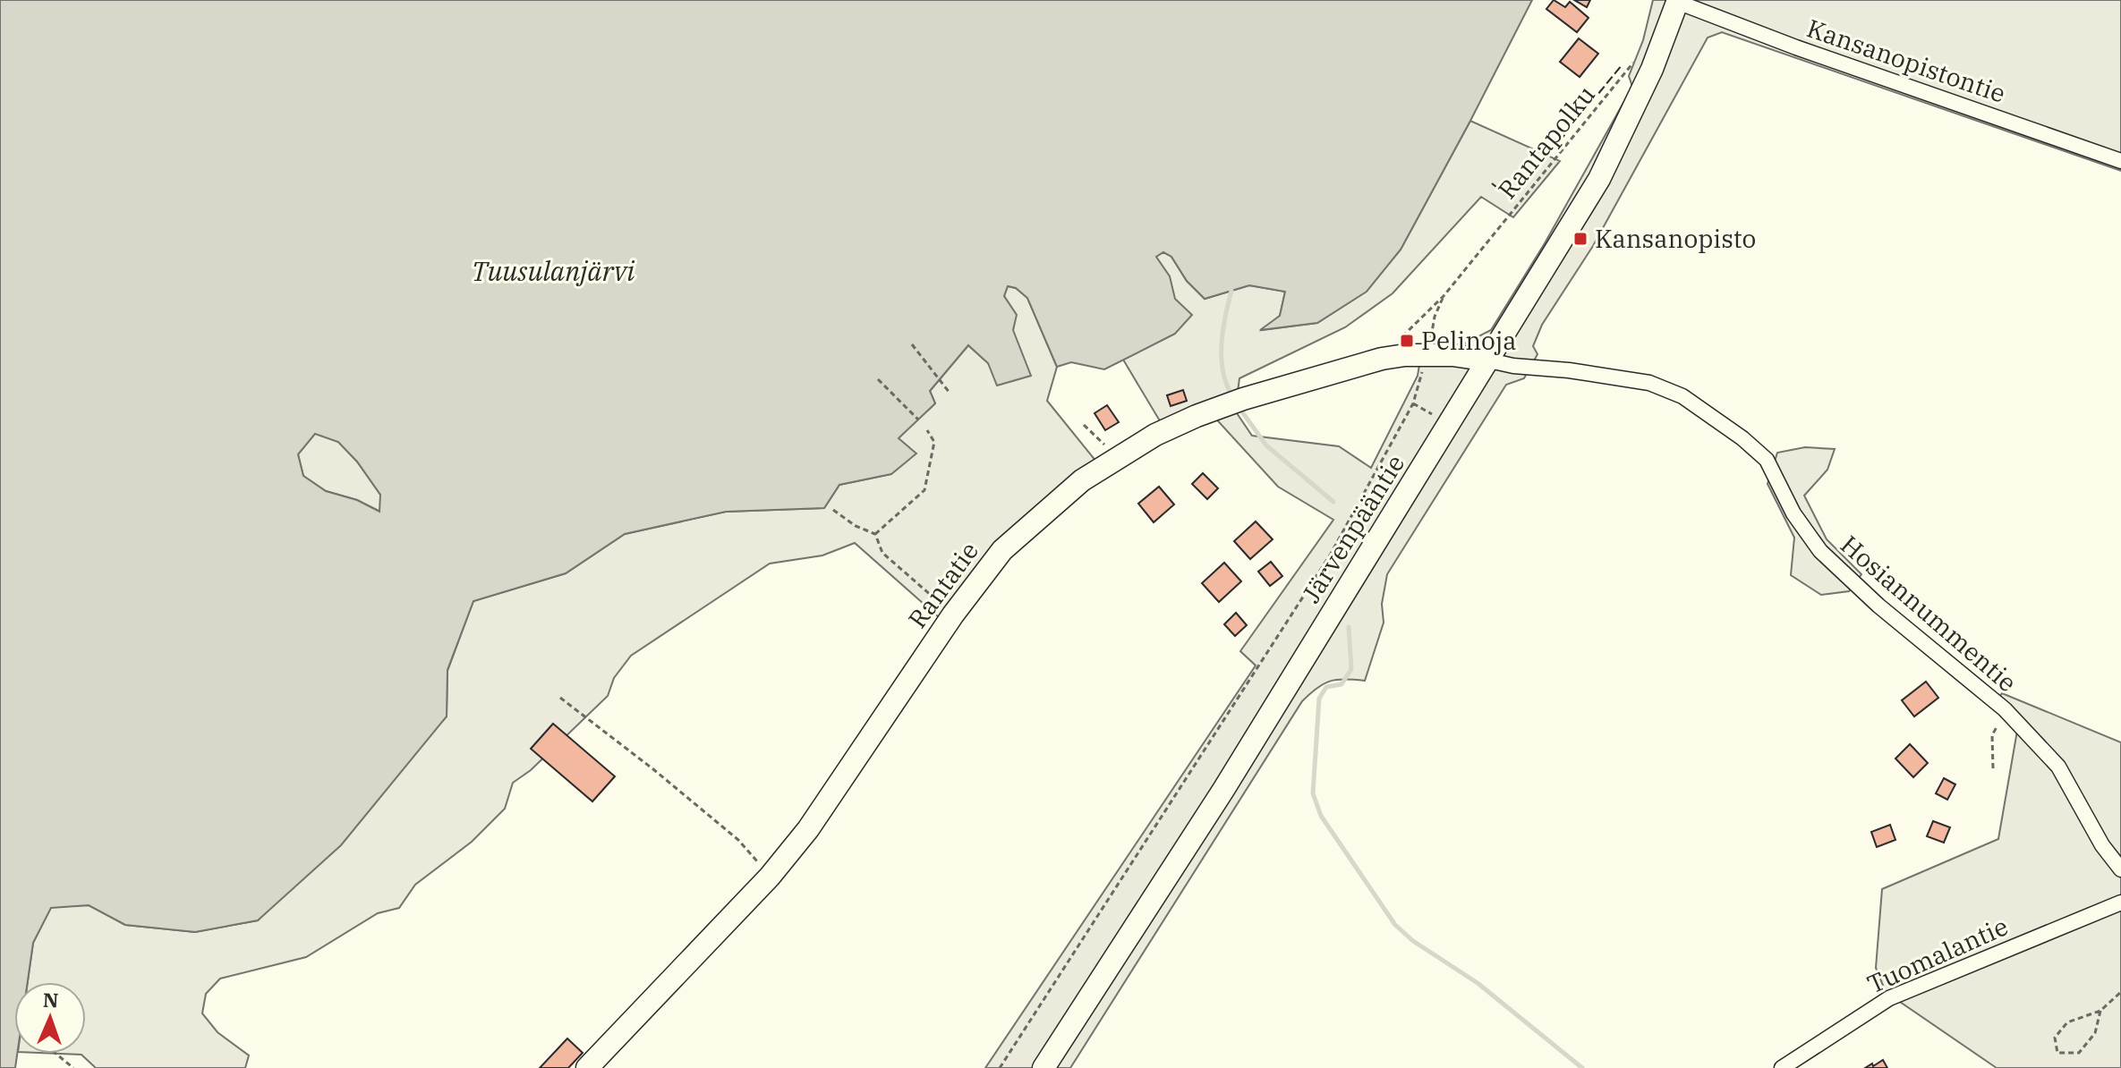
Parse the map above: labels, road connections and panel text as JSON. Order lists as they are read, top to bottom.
{
  "streets": {
    "main road": ["Järvenpääntie", "Rantatie"],
    "street": ["Kansanopistontie", "Hosiannummentie", "Tuomalantie"],
    "path": ["Rantapolku"]
  },
  "crossings": [
    ["Kansanopistontie", "Järvenpääntie"],
    ["Rantapolku", "Rantatie"],
    ["Järvenpääntie", "Rantatie"],
    ["Järvenpääntie", "Hosiannummentie"],
    ["Rantatie", "Hosiannummentie"]
  ],
  "water": ["Tuusulanjärvi"],
  "places": {
    "transit": ["Kansanopisto", "Pelinoja"]
  },
  "north": "top"
}
